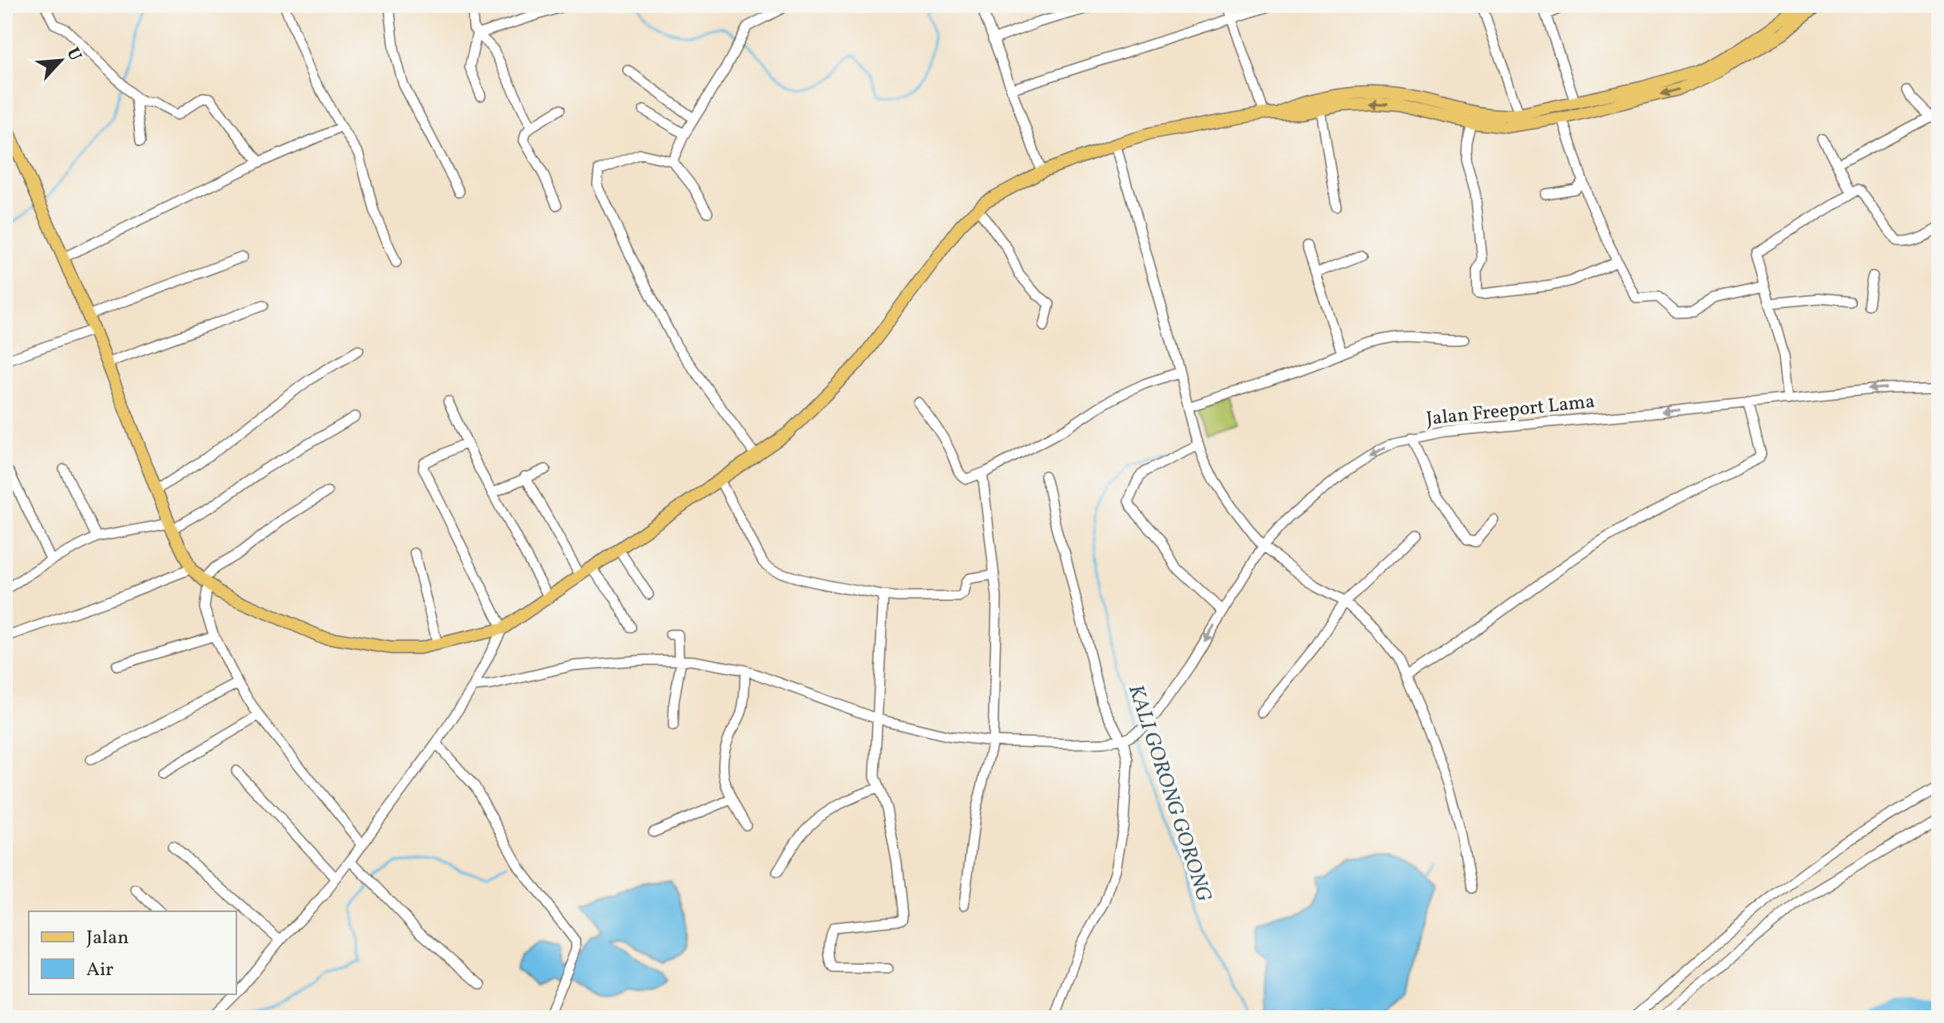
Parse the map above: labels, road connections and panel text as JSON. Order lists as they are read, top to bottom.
{
  "streets": {
    "street": ["Jalan Freeport Lama"]
  },
  "one_way": ["Jalan Freeport Lama"],
  "water": ["KALI GORONG GORONG"],
  "legend": ["Jalan", "Air"],
  "north": "top right"
}
